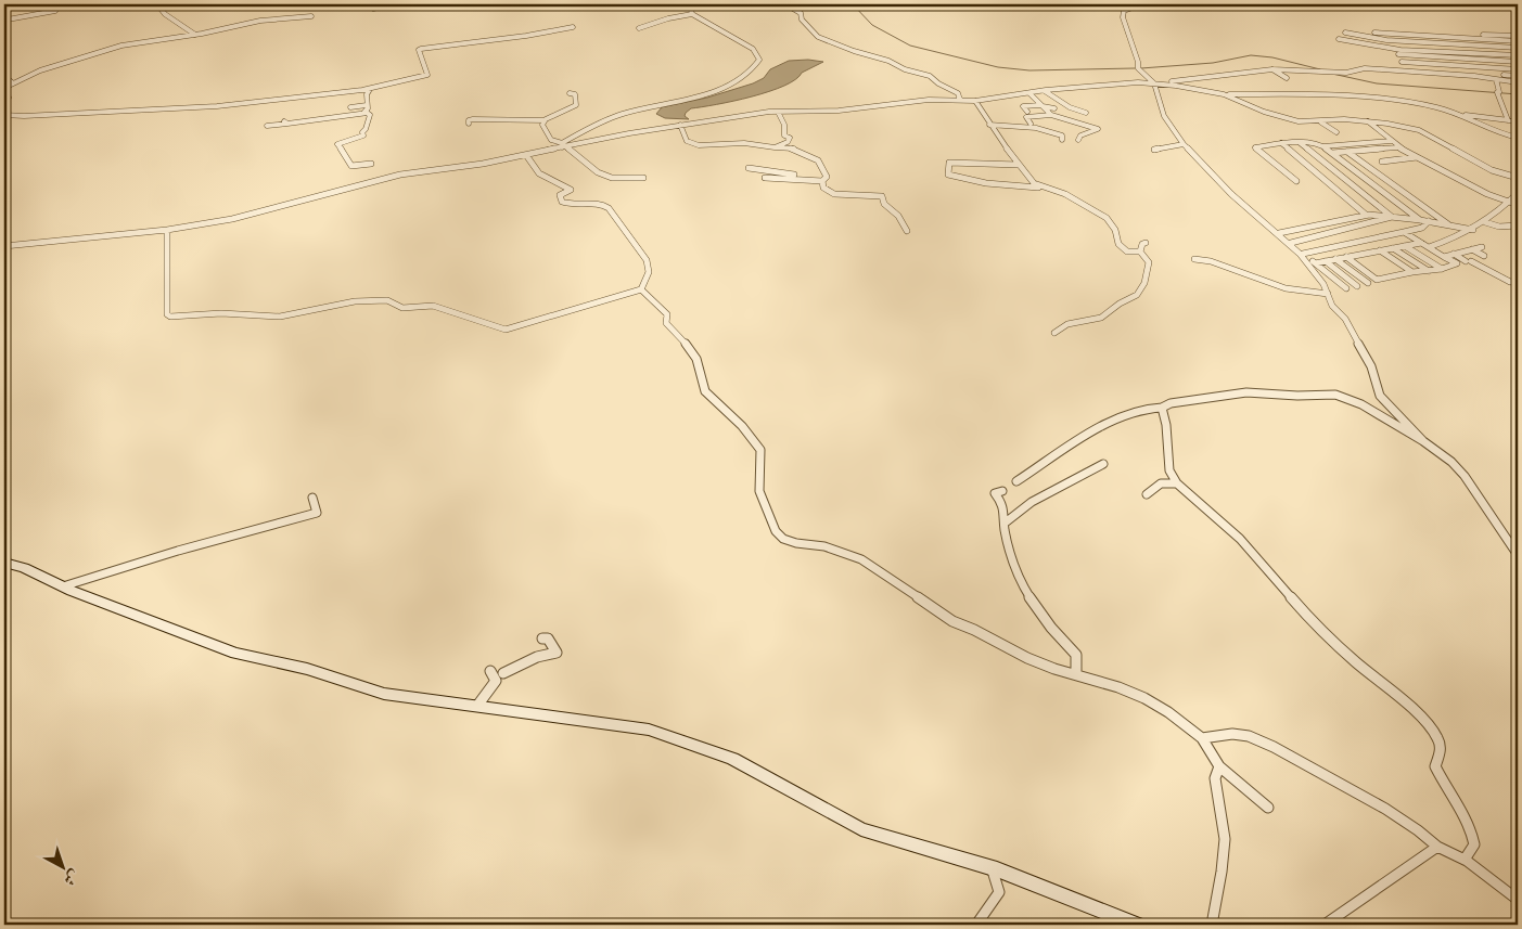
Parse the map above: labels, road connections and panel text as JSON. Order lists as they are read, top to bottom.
{
  "north": "bottom right"
}
